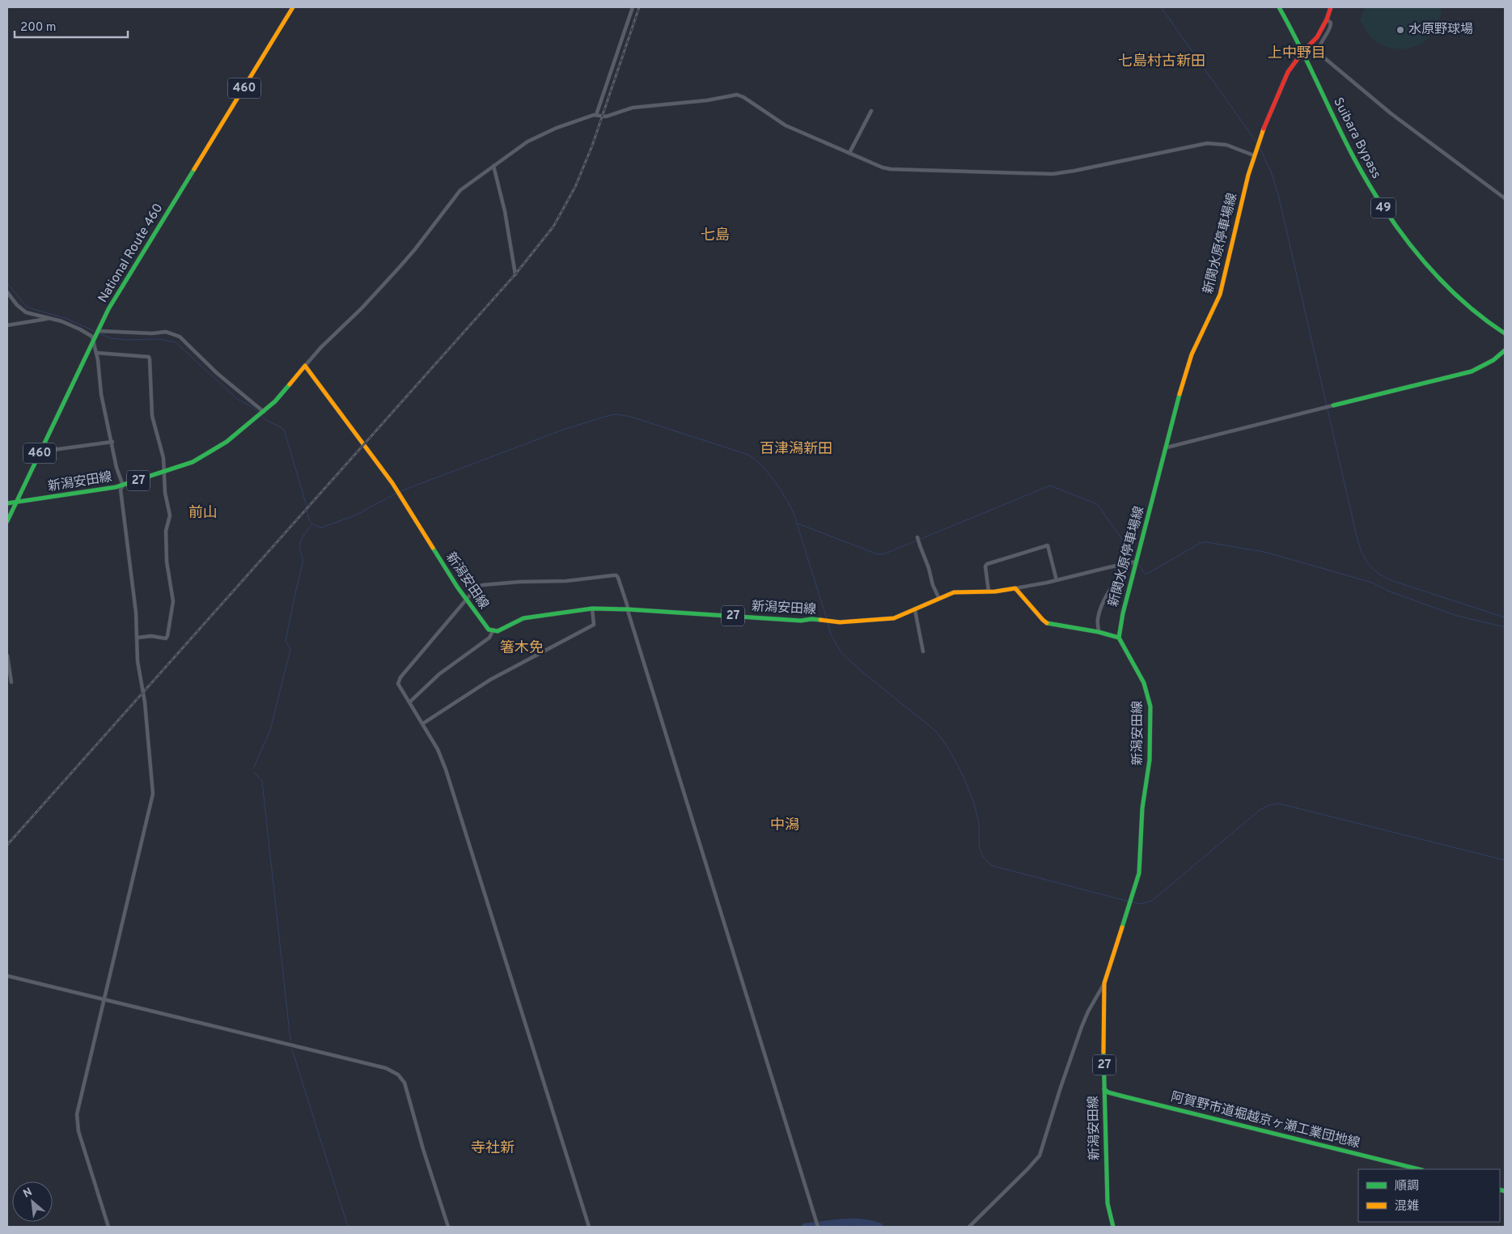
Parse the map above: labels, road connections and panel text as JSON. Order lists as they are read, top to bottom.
{
  "streets": {
    "main road": [
      "460",
      "Suibara Bypass",
      "49",
      "新関水原停車場線",
      "National Route 460",
      "27",
      "新潟安田線",
      "阿賀野市道堀越京ヶ瀬工業団地線"
    ]
  },
  "crossings": [
    ["Suibara Bypass", "新関水原停車場線"],
    ["新関水原停車場線", "新潟安田線"],
    ["National Route 460", "新潟安田線"],
    ["新潟安田線", "阿賀野市道堀越京ヶ瀬工業団地線"]
  ],
  "districts": [
    "上中野目",
    "七島村古新田",
    "七島",
    "百津潟新田",
    "前山",
    "箸木免",
    "中潟",
    "寺社新"
  ],
  "places": ["水原野球場"],
  "legend": ["順調", "混雑"],
  "scale_bar": "200 m",
  "north": "top left"
}
